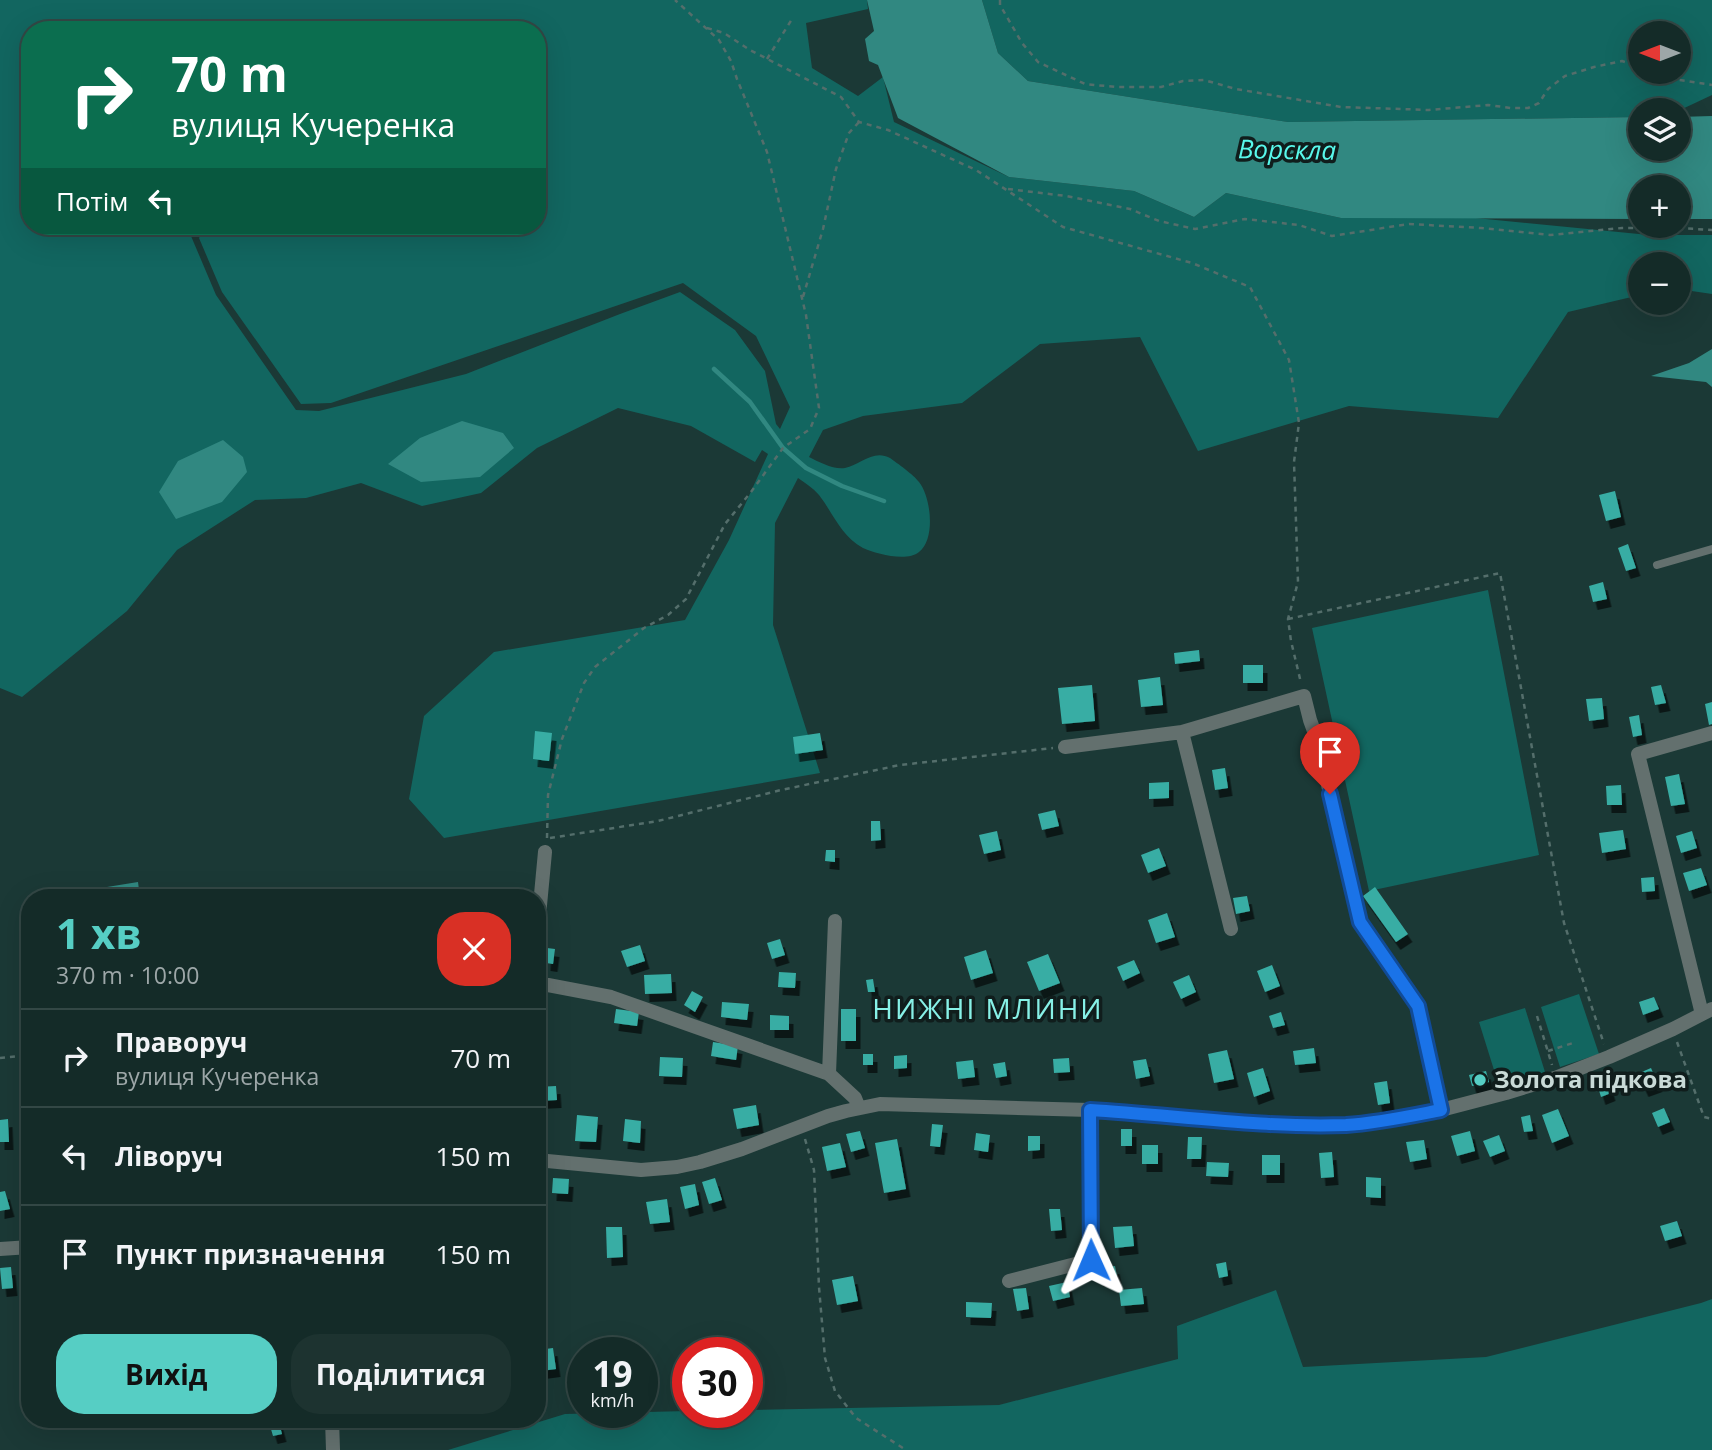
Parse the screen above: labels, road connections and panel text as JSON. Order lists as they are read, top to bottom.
{
  "districts": ["НИЖНІ МЛИНИ"],
  "water": ["Ворскла"],
  "places": ["Золота підкова"],
  "north": "left",
  "page": {
    "map_buttons": ["+", "−"],
    "turn": ["70 m", "вулиця Кучеренка"],
    "then": "Потім",
    "heading": ["1 хв", "370 m · 10:00"],
    "list": [
      {
        "name": "Праворуч",
        "note": "вулиця Кучеренка",
        "value": "70 m"
      },
      {
        "name": "Ліворуч",
        "value": "150 m"
      },
      {
        "name": "Пункт призначення",
        "value": "150 m"
      }
    ],
    "buttons": ["Вихід", "Поділитися"],
    "speed": "19 km/h",
    "limit": "30"
  }
}
